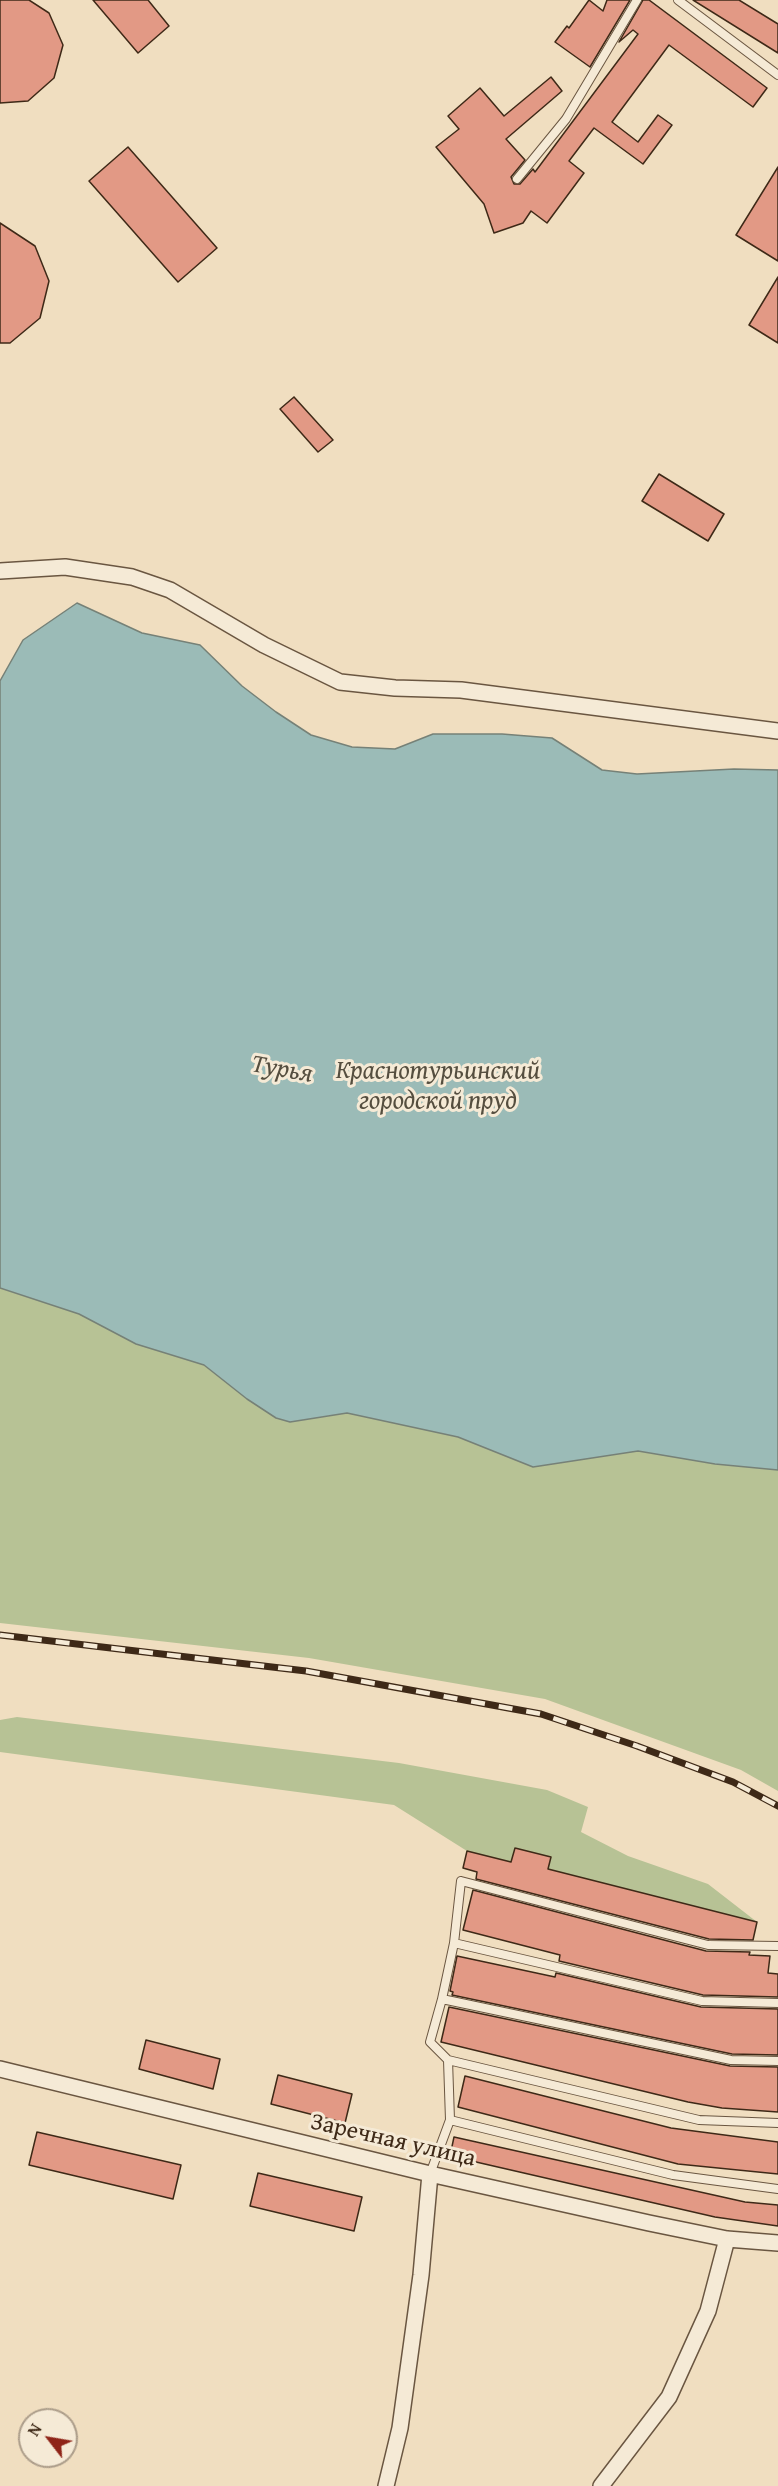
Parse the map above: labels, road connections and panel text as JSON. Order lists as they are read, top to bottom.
{
  "streets": {
    "street": ["Заречная улица"]
  },
  "water": ["Турья", "Краснотурьинский городской пруд"],
  "north": "top left"
}
